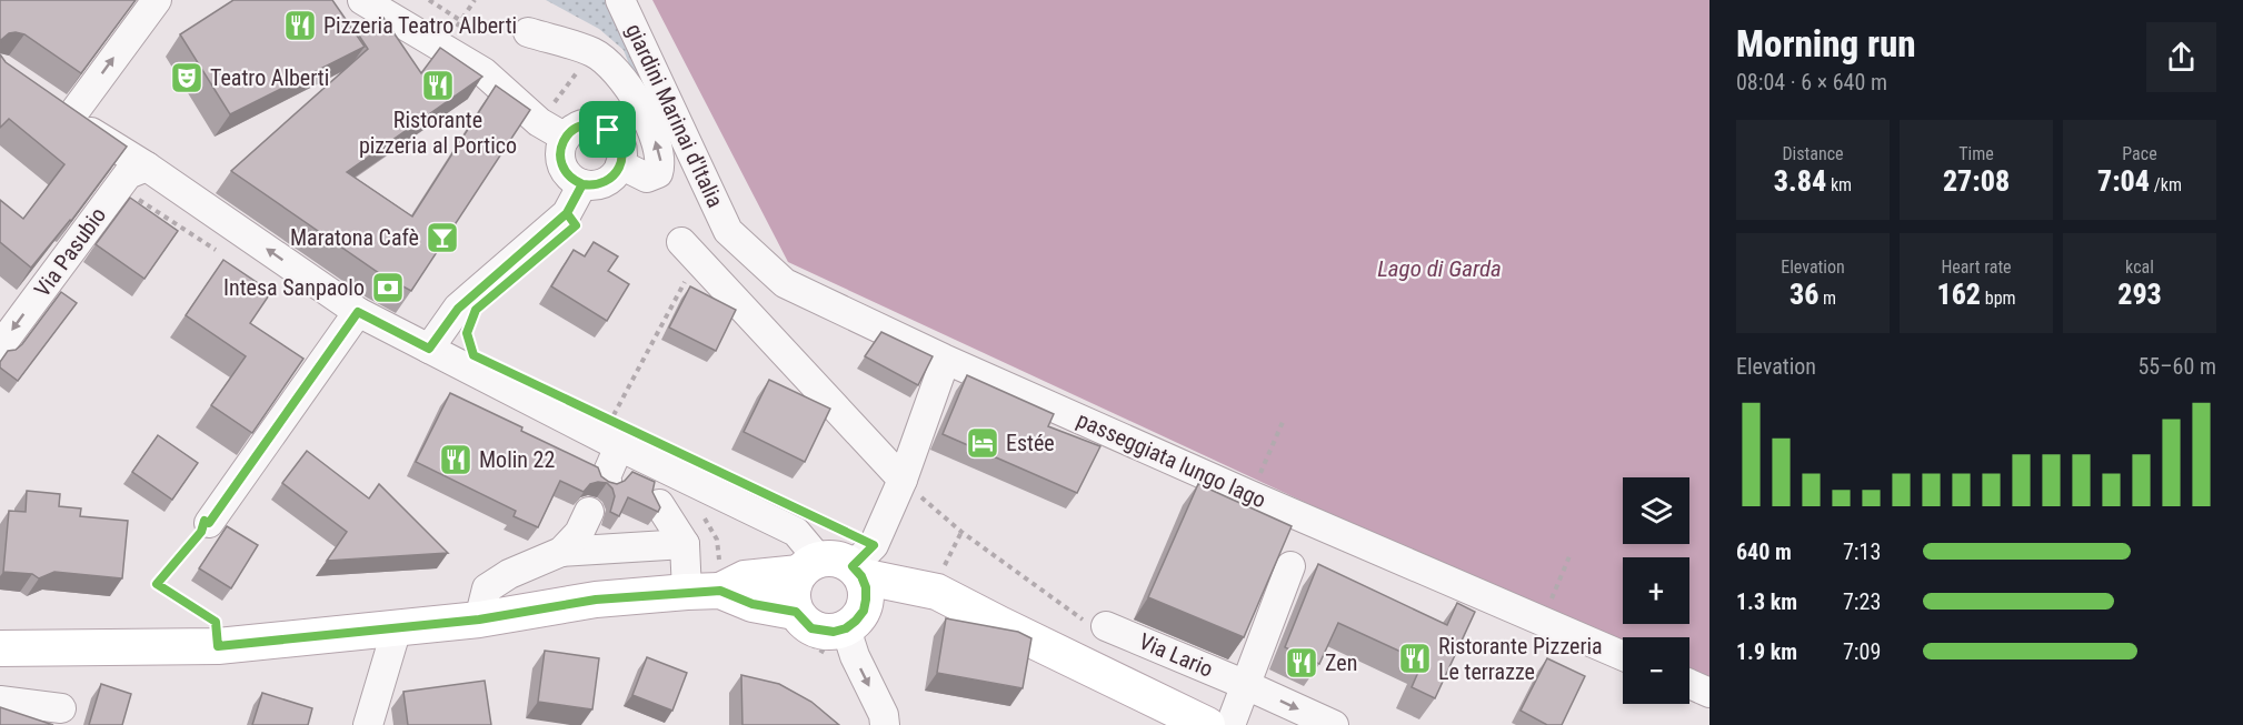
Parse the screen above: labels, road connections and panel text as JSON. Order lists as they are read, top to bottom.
{
  "streets": {
    "street": [
      "giardini Marinai d'Italia",
      "Via Pasubio",
      "passeggiata lungo lago",
      "Via Lario"
    ]
  },
  "crossings": [
    ["giardini Marinai d'Italia", "passeggiata lungo lago"]
  ],
  "one_way": ["Via Pasubio", "Via Lario"],
  "water": ["Lago di Garda"],
  "places": {
    "restaurant": [
      "Pizzeria Teatro Alberti",
      "Ristorante pizzeria al Portico",
      "Molin 22",
      "Ristorante Pizzeria Le terrazze",
      "Zen"
    ],
    "theatre": ["Teatro Alberti"],
    "bar": ["Maratona Cafè"],
    "bank": ["Intesa Sanpaolo"],
    "hotel": ["Estée"]
  },
  "page": {
    "heading": ["Morning run", "08:04 · 6 × 640 m"],
    "stats": [
      ["Distance", "3.84 km"],
      ["Time", "27:08"],
      ["Pace", "7:04 /km"],
      ["Elevation", "36 m"],
      ["Heart rate", "162 bpm"],
      ["kcal", "293"]
    ],
    "chart": ["Elevation", "55–60 m"],
    "map_buttons": ["+", "−"],
    "list": [
      {
        "name": "640 m",
        "note": "7:13"
      },
      {
        "name": "1.3 km",
        "note": "7:23"
      },
      {
        "name": "1.9 km",
        "note": "7:09"
      }
    ]
  }
}
